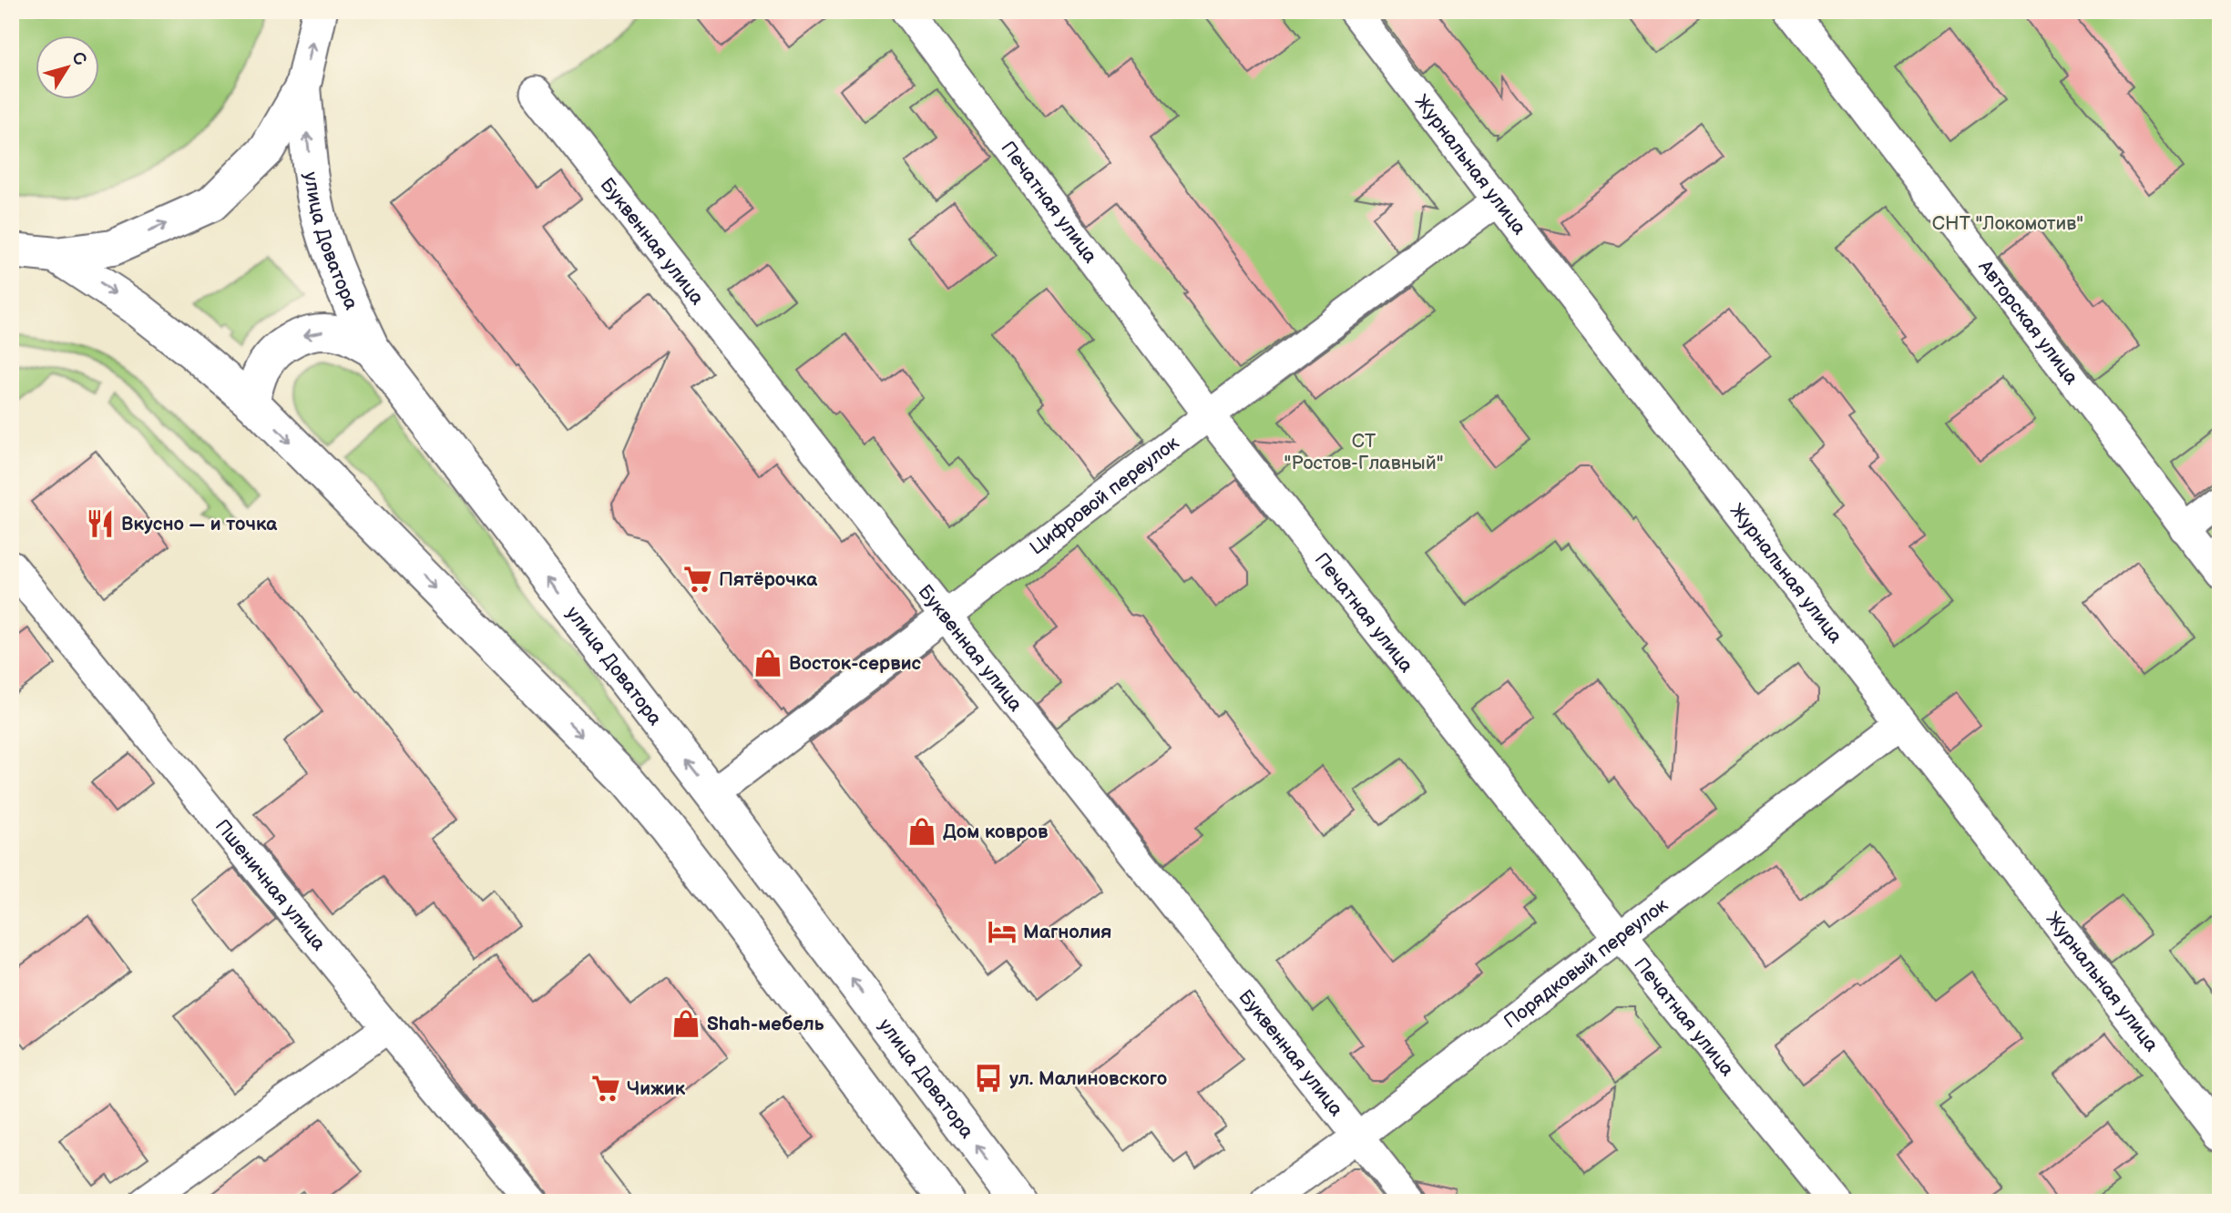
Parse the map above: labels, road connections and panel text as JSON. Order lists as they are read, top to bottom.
{
  "streets": {
    "main road": ["улица Доватора"],
    "street": [
      "Журнальная улица",
      "Печатная улица",
      "Буквенная улица",
      "Авторская улица",
      "Цифровой переулок",
      "Пшеничная улица",
      "Порядковый переулок"
    ]
  },
  "crossings": [
    ["Журнальная улица", "Цифровой переулок"],
    ["Журнальная улица", "Порядковый переулок"],
    ["Печатная улица", "Цифровой переулок"],
    ["Печатная улица", "Порядковый переулок"],
    ["улица Доватора", "Цифровой переулок"],
    ["Буквенная улица", "Цифровой переулок"],
    ["Буквенная улица", "Порядковый переулок"]
  ],
  "parks": ["СНТ \"Локомотив\"", "СТ \"Ростов-Главный\""],
  "places": {
    "restaurant": ["Вкусно — и точка"],
    "supermarket": ["Пятёрочка", "Чижик"],
    "shop": ["Восток-сервис", "Дом ковров", "Shah-мебель"],
    "hotel": ["Магнолия"],
    "bus stop": ["ул. Малиновского"]
  },
  "north": "top right"
}
